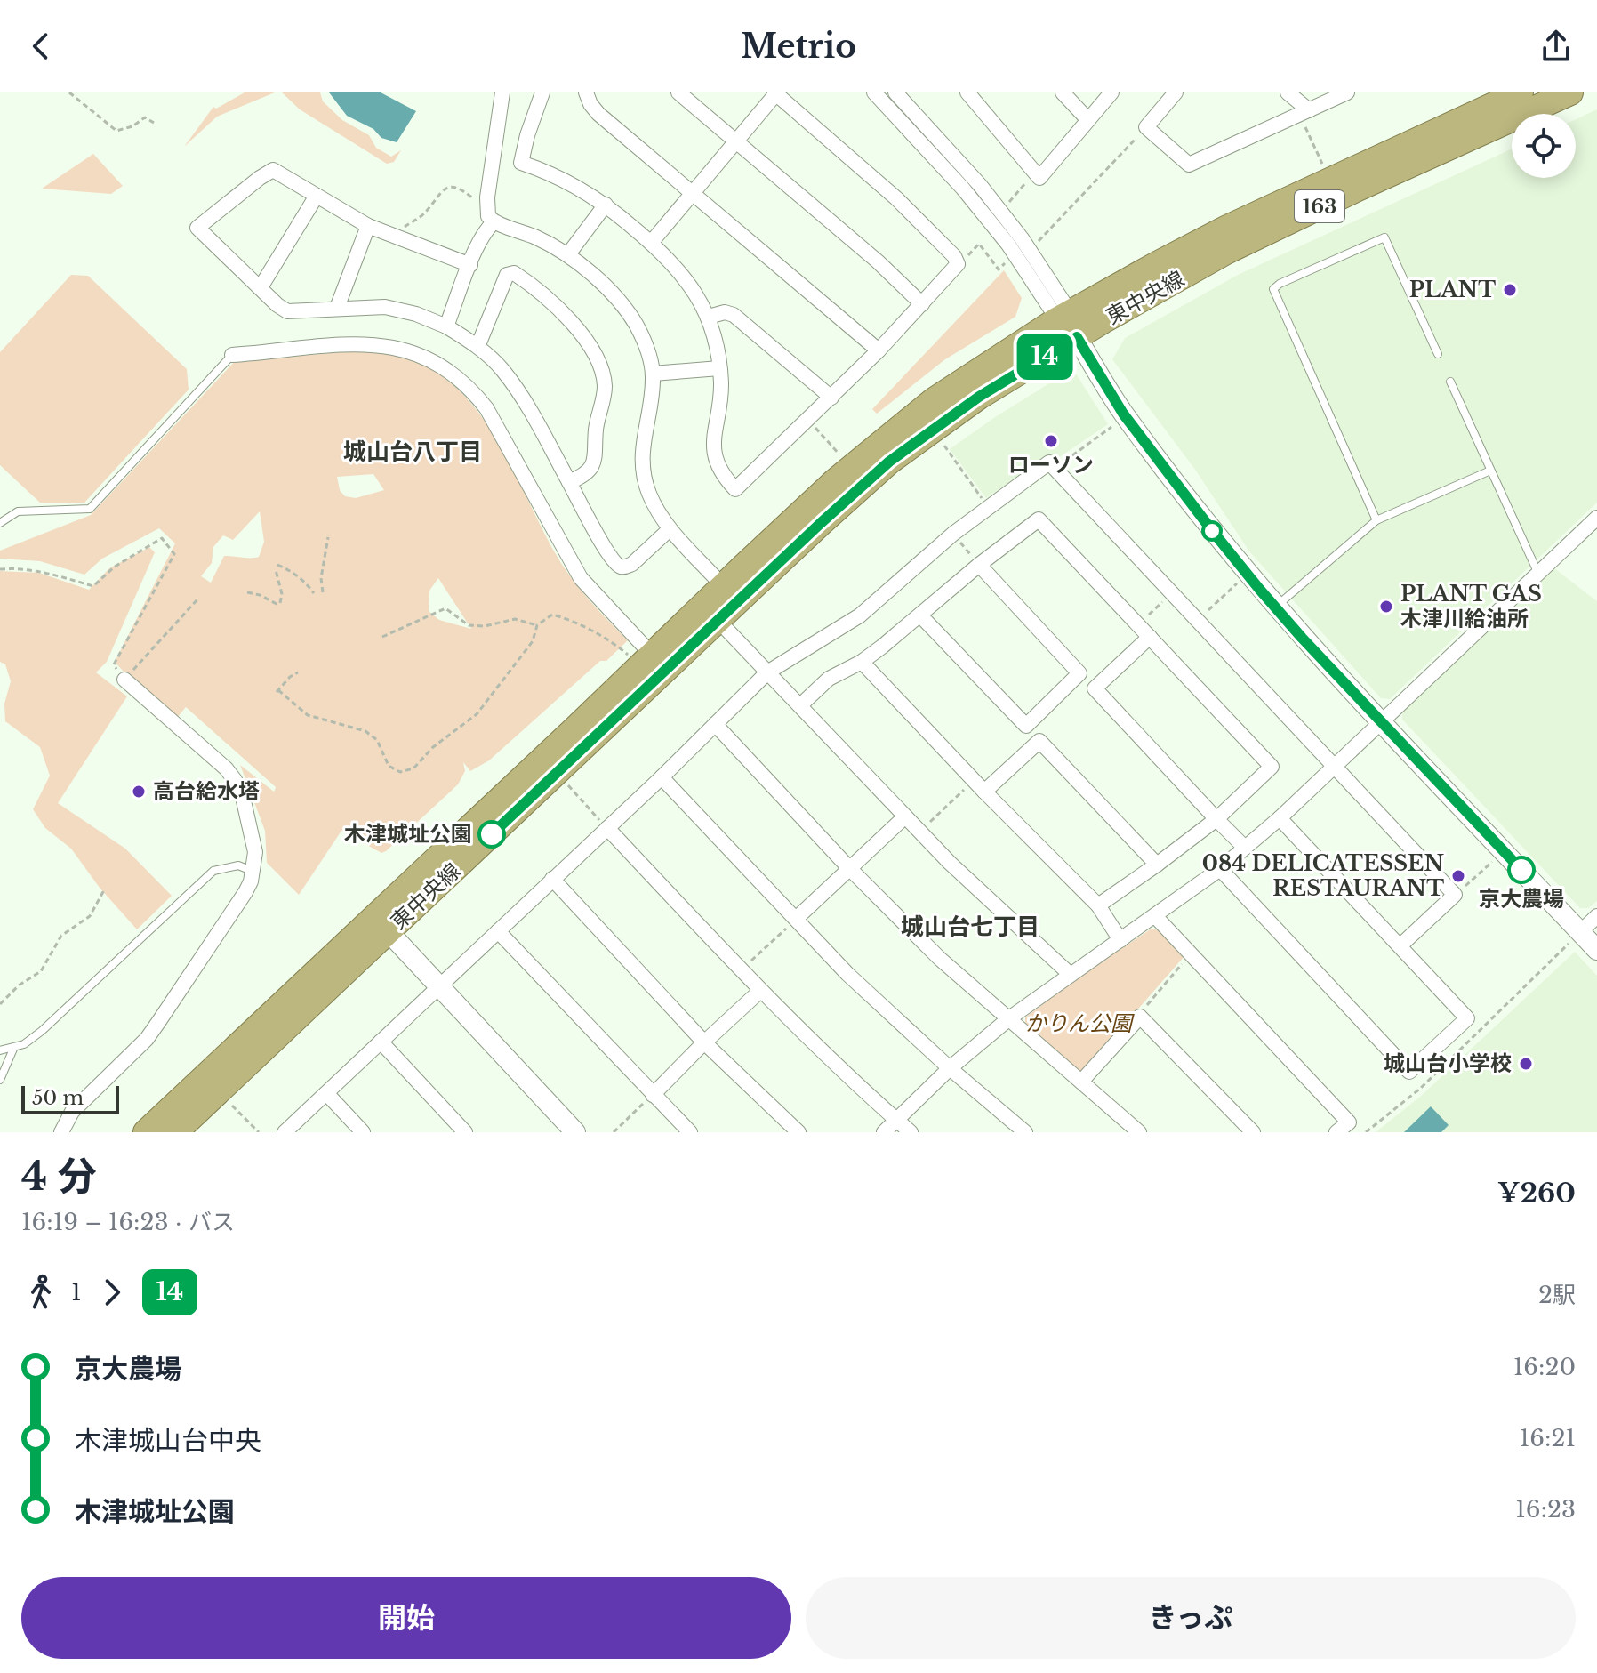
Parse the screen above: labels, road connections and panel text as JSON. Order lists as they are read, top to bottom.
{
  "streets": {
    "highway": ["163", "東中央線"]
  },
  "districts": ["城山台八丁目", "城山台七丁目"],
  "parks": ["かりん公園"],
  "places": [
    "PLANT",
    "ローソン",
    "PLANT GAS 木津川給油所",
    "高台給水塔",
    "木津城址公園",
    "京大農場",
    "084 DELICATESSEN RESTAURANT",
    "城山台小学校"
  ],
  "lines": ["bus line 14"],
  "scale_bar": "50 m",
  "page": {
    "header": "Metrio",
    "on_map": "14",
    "scale": "50 m",
    "heading": ["4 分", "16:19 – 16:23 · バス", "¥260"],
    "legs": ["1", "14", "2駅"],
    "list": [
      {
        "name": "京大農場",
        "value": "16:20"
      },
      {
        "name": "木津城山台中央",
        "value": "16:21"
      },
      {
        "name": "木津城址公園",
        "value": "16:23"
      }
    ],
    "buttons": ["開始", "きっぷ"]
  }
}
